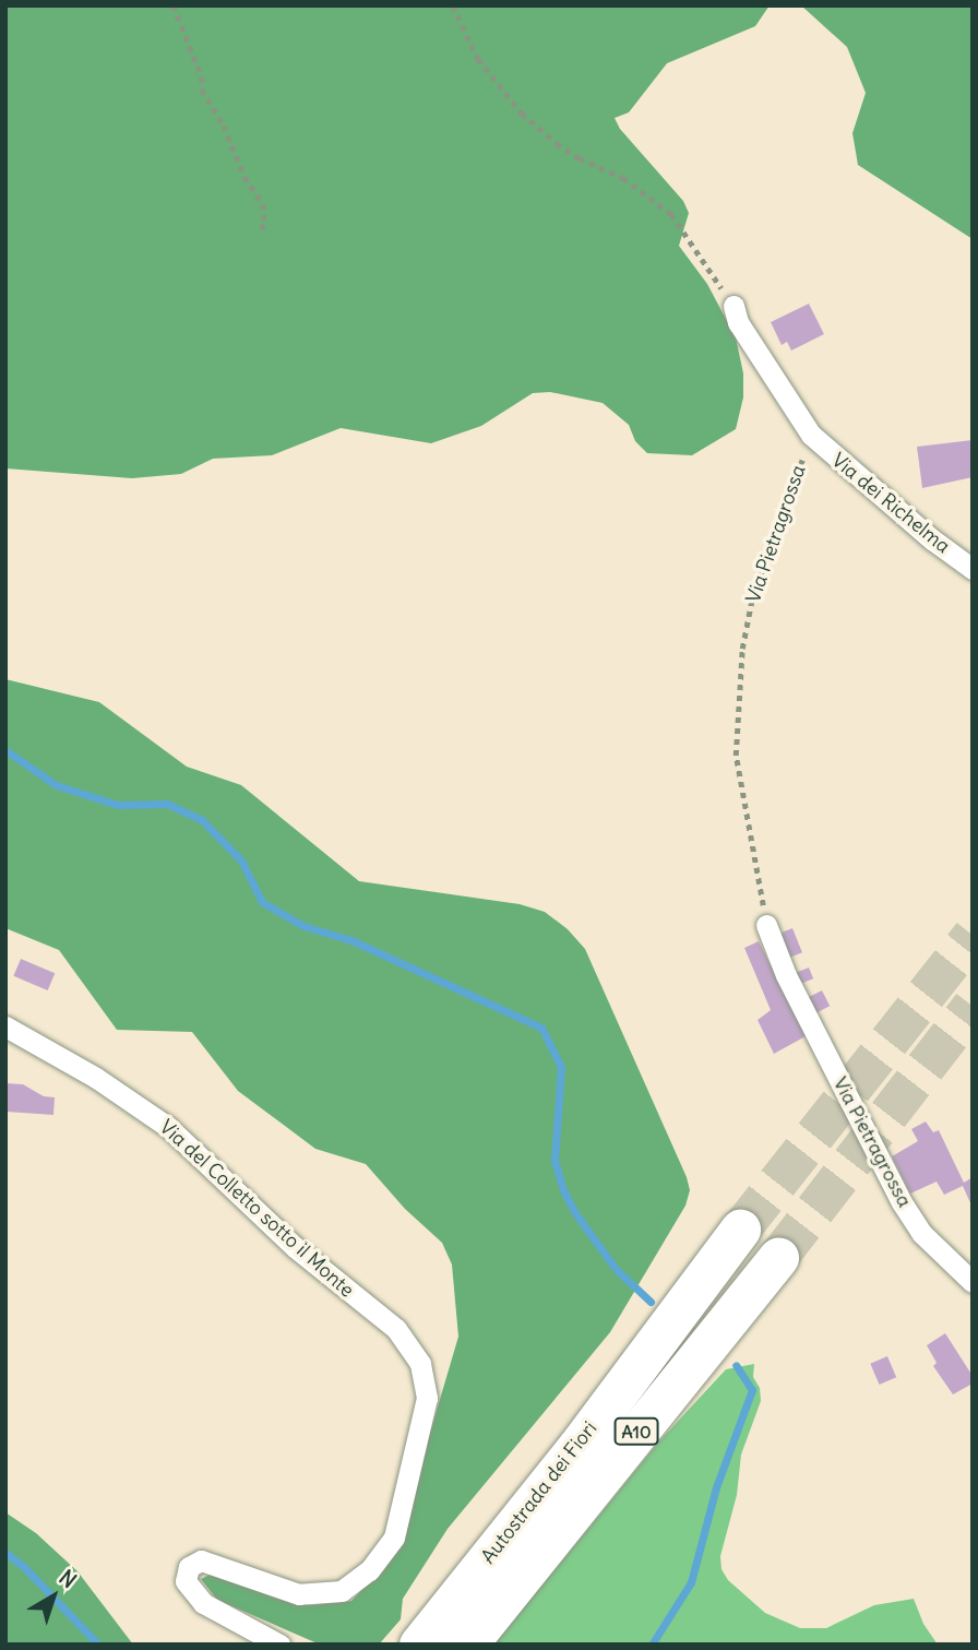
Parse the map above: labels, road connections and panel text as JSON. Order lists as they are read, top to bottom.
{
  "streets": {
    "highway": ["A10", "Autostrada dei Fiori"],
    "street": ["Via dei Richelma", "Via Pietragrossa", "Via del Colletto sotto il Monte"]
  },
  "crossings": [
    ["Via dei Richelma", "Via Pietragrossa"]
  ],
  "north": "top right"
}
